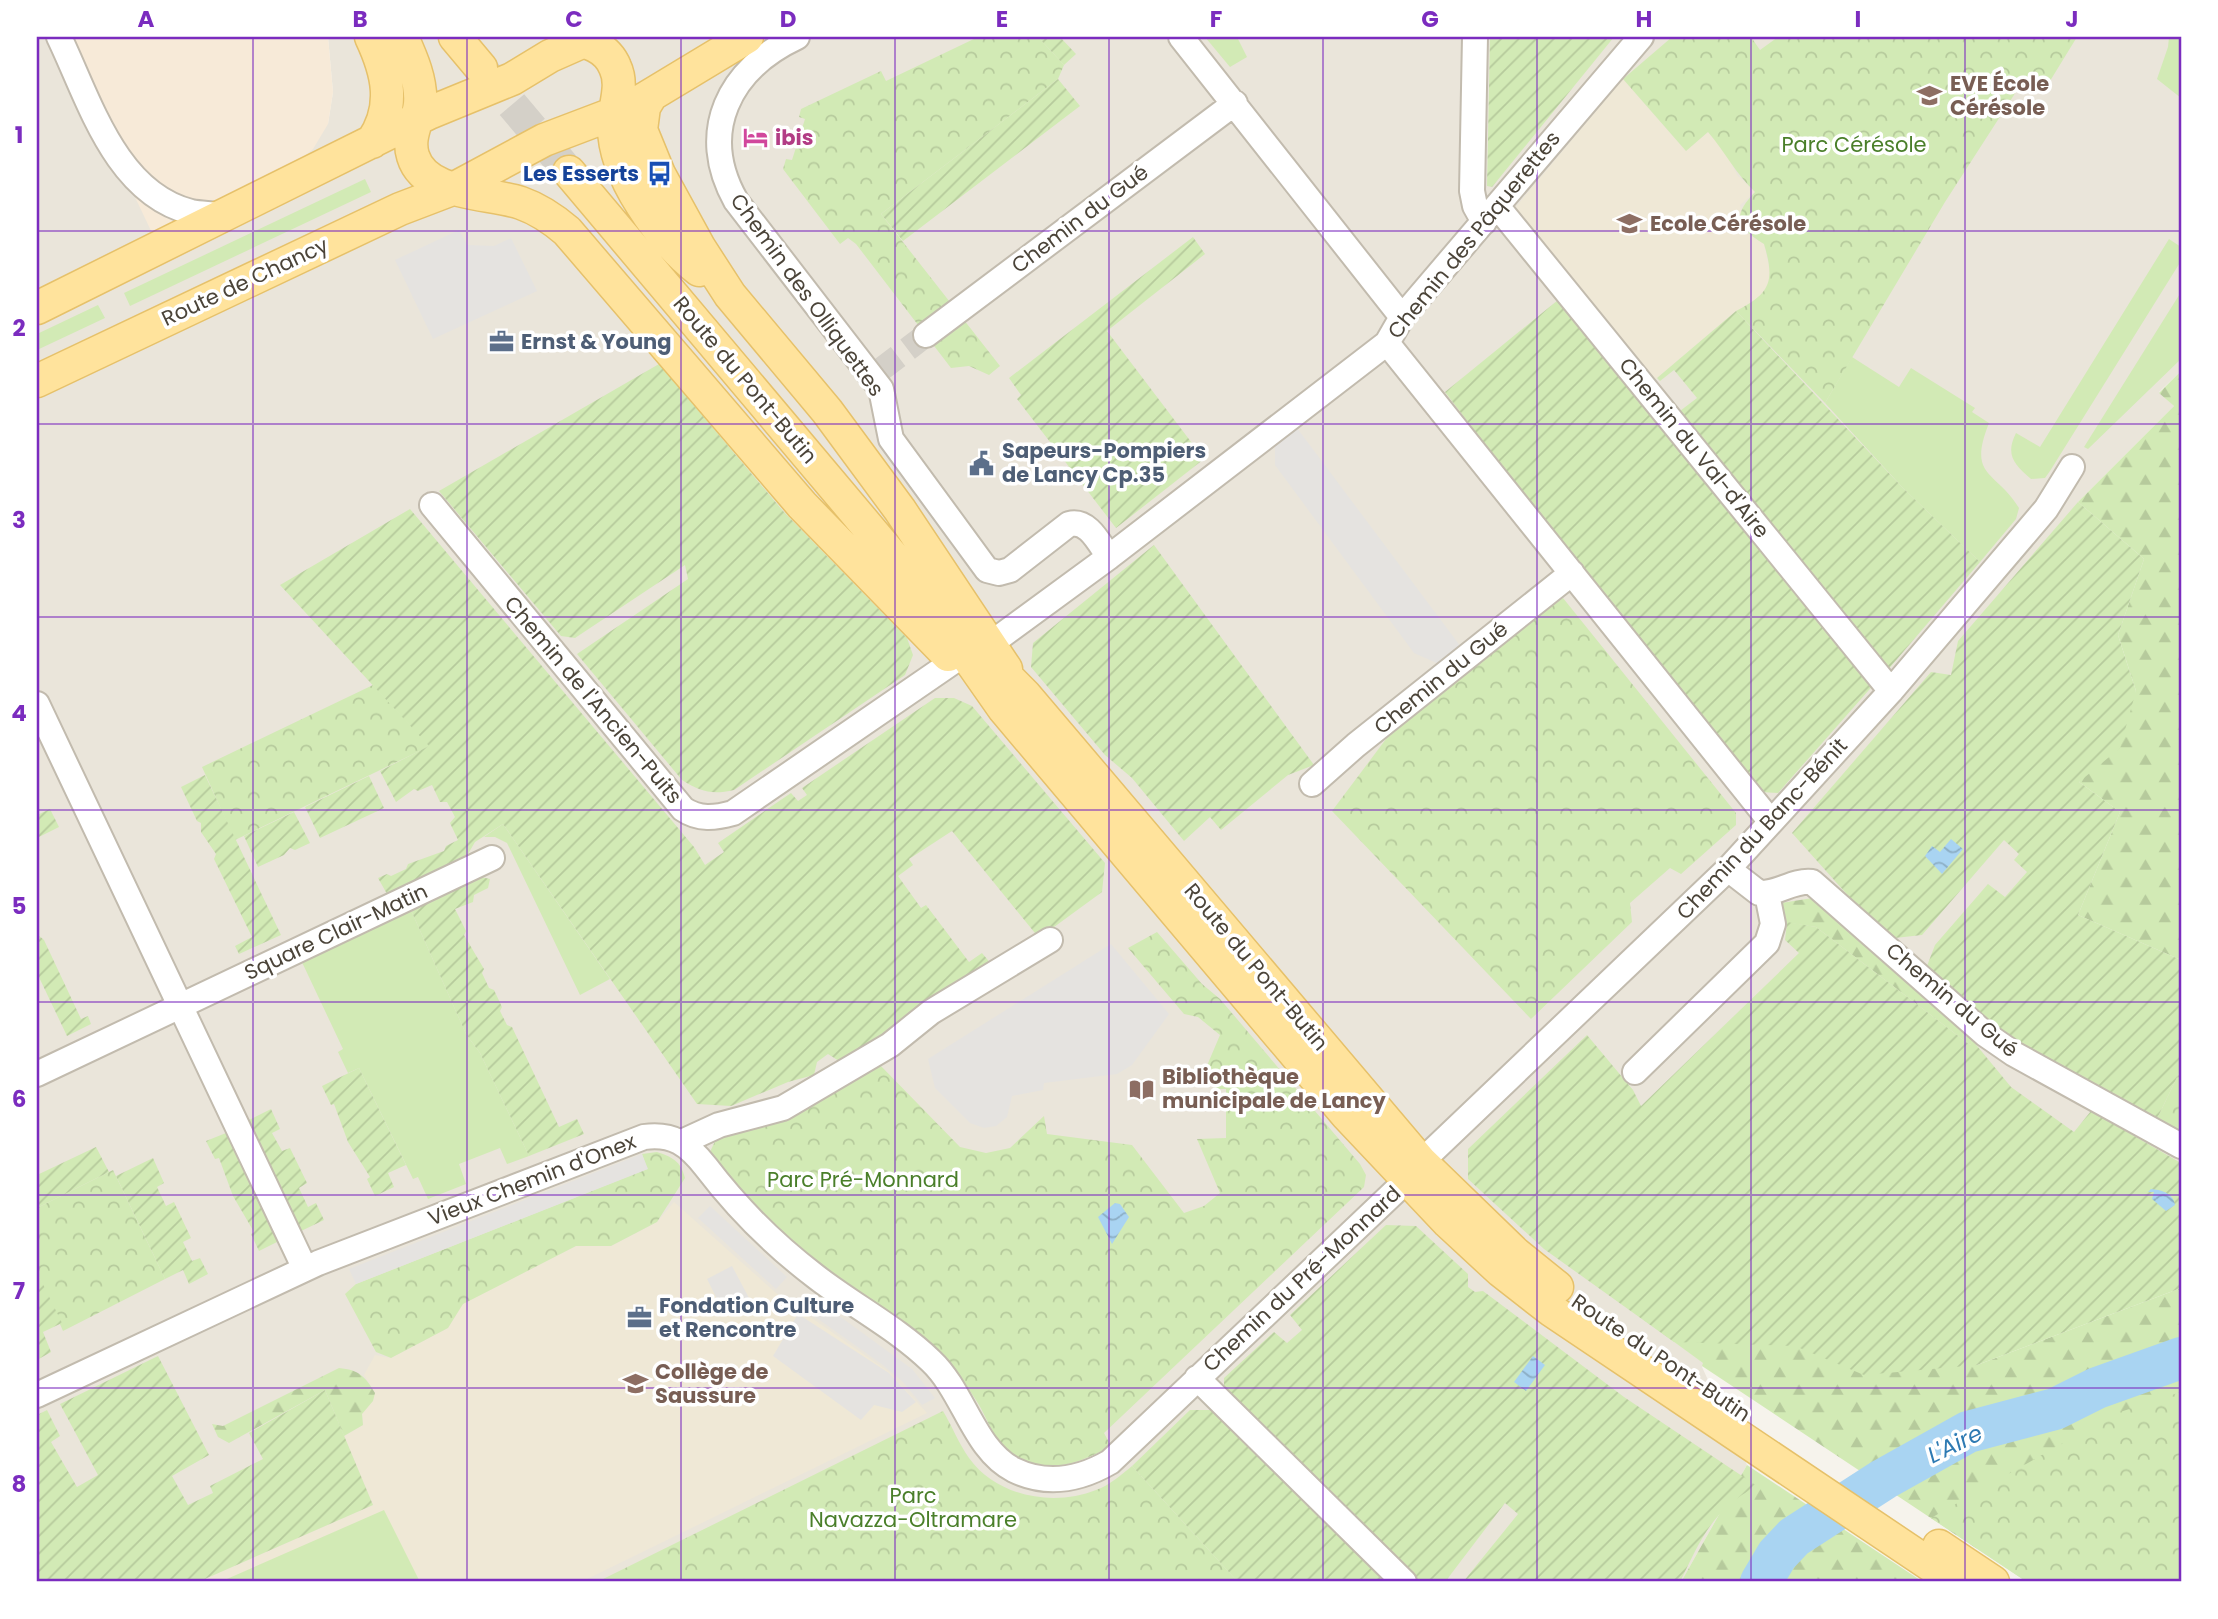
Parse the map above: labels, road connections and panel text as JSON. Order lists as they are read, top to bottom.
{
  "streets": {
    "main road": ["Route de Chancy", "Route du Pont-Butin"],
    "street": [
      "Chemin du Gué",
      "Chemin des Pâquerettes",
      "Chemin des Olliquettes",
      "Chemin du Val-d'Aire",
      "Chemin de l'Ancien-Puits",
      "Chemin du Banc-Bénit",
      "Square Clair-Matin",
      "Vieux Chemin d'Onex",
      "Chemin du Pré-Monnard"
    ]
  },
  "crossings": [
    ["Chemin des Pâquerettes", "Chemin des Olliquettes"],
    ["Chemin des Pâquerettes", "Chemin du Val-d'Aire"],
    ["Route du Pont-Butin", "Chemin du Banc-Bénit"],
    ["Route du Pont-Butin", "Chemin du Pré-Monnard"],
    ["Chemin du Val-d'Aire", "Chemin du Banc-Bénit"],
    ["Chemin du Banc-Bénit", "Chemin du Pré-Monnard"],
    ["Vieux Chemin d'Onex", "Chemin du Pré-Monnard"]
  ],
  "water": ["L'Aire"],
  "parks": ["Parc Cérésole", "Parc Pré-Monnard", "Parc Navazza-Oltramare"],
  "places": {
    "school or university": ["EVE École Cérésole", "Ecole Cérésole", "Collège de Saussure"],
    "hotel": ["ibis"],
    "bus stop": ["Les Esserts"],
    "office": ["Ernst & Young", "Fondation Culture et Rencontre"],
    "public building": ["Sapeurs-Pompiers de Lancy Cp.35"],
    "library": ["Bibliothèque municipale de Lancy"]
  },
  "grid": {
    "columns": [
      "A",
      "B",
      "C",
      "D",
      "E",
      "F",
      "G",
      "H",
      "I",
      "J"
    ],
    "rows": [
      "1",
      "2",
      "3",
      "4",
      "5",
      "6",
      "7",
      "8"
    ]
  }
}
